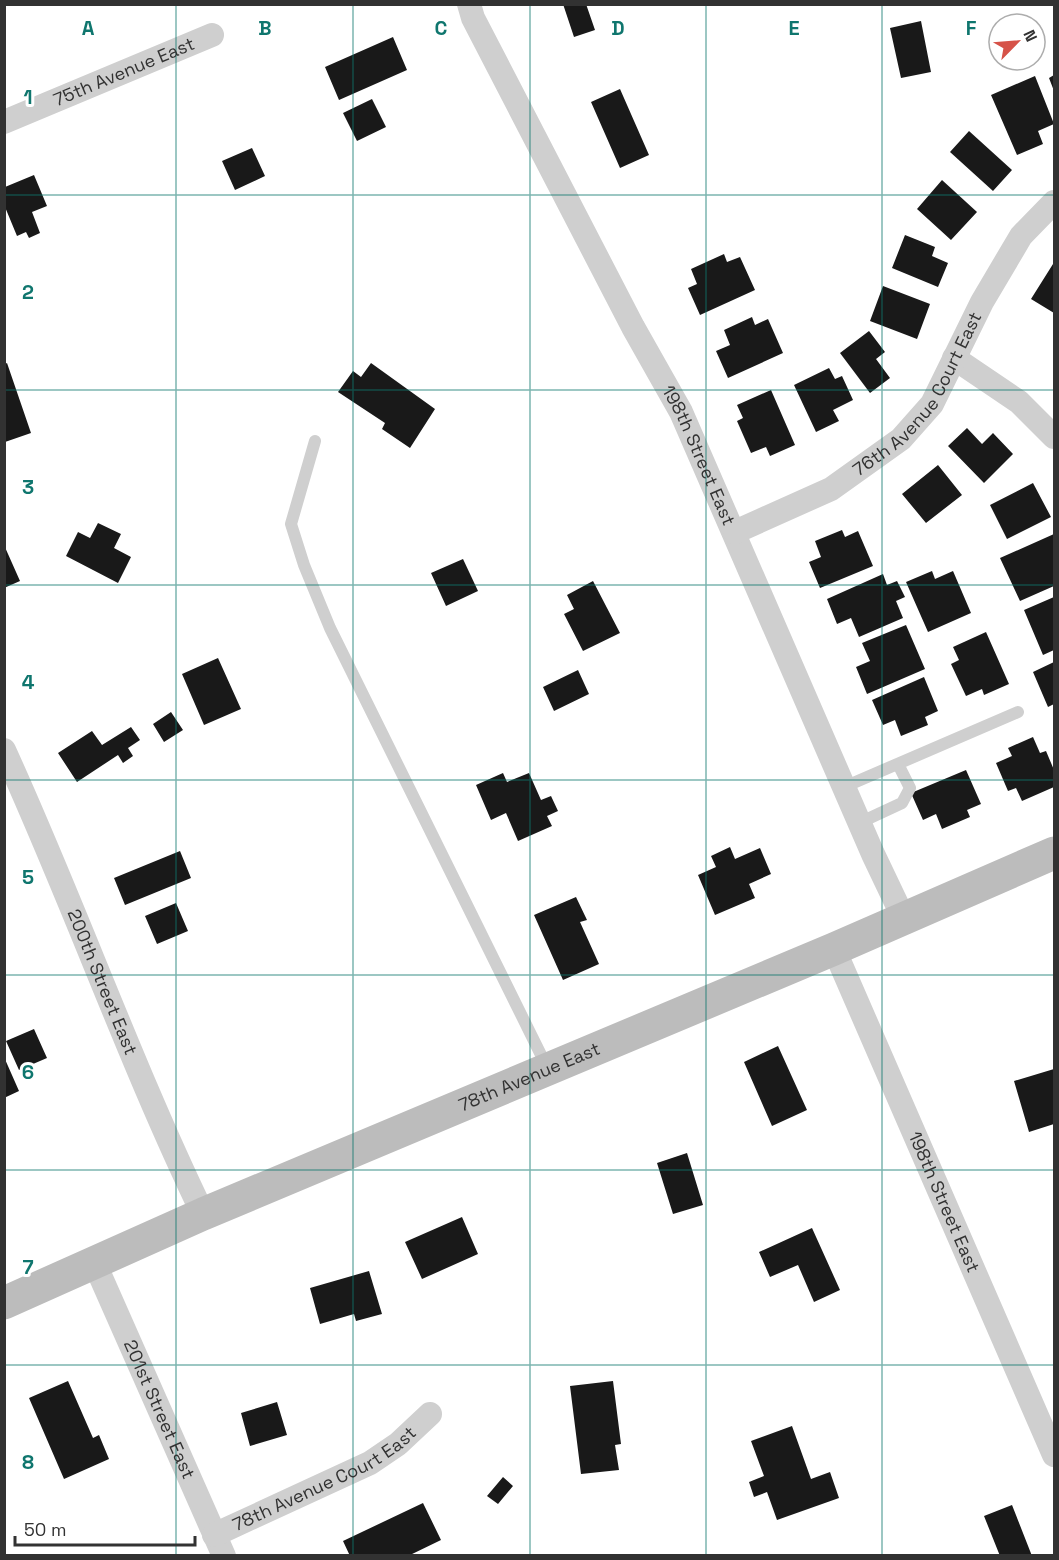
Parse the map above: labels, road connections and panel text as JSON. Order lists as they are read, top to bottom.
{
  "streets": {
    "street": [
      "75th Avenue East",
      "76th Avenue Court East",
      "198th Street East",
      "200th Street East",
      "78th Avenue East",
      "201st Street East",
      "78th Avenue Court East"
    ]
  },
  "crossings": [
    ["76th Avenue Court East", "198th Street East"],
    ["198th Street East", "78th Avenue East"],
    ["200th Street East", "78th Avenue East"],
    ["78th Avenue East", "201st Street East"],
    ["201st Street East", "78th Avenue Court East"]
  ],
  "scale_bar": "50 m",
  "north": "top right",
  "grid": {
    "columns": [
      "A",
      "B",
      "C",
      "D",
      "E",
      "F"
    ],
    "rows": [
      "1",
      "2",
      "3",
      "4",
      "5",
      "6",
      "7",
      "8"
    ]
  }
}
